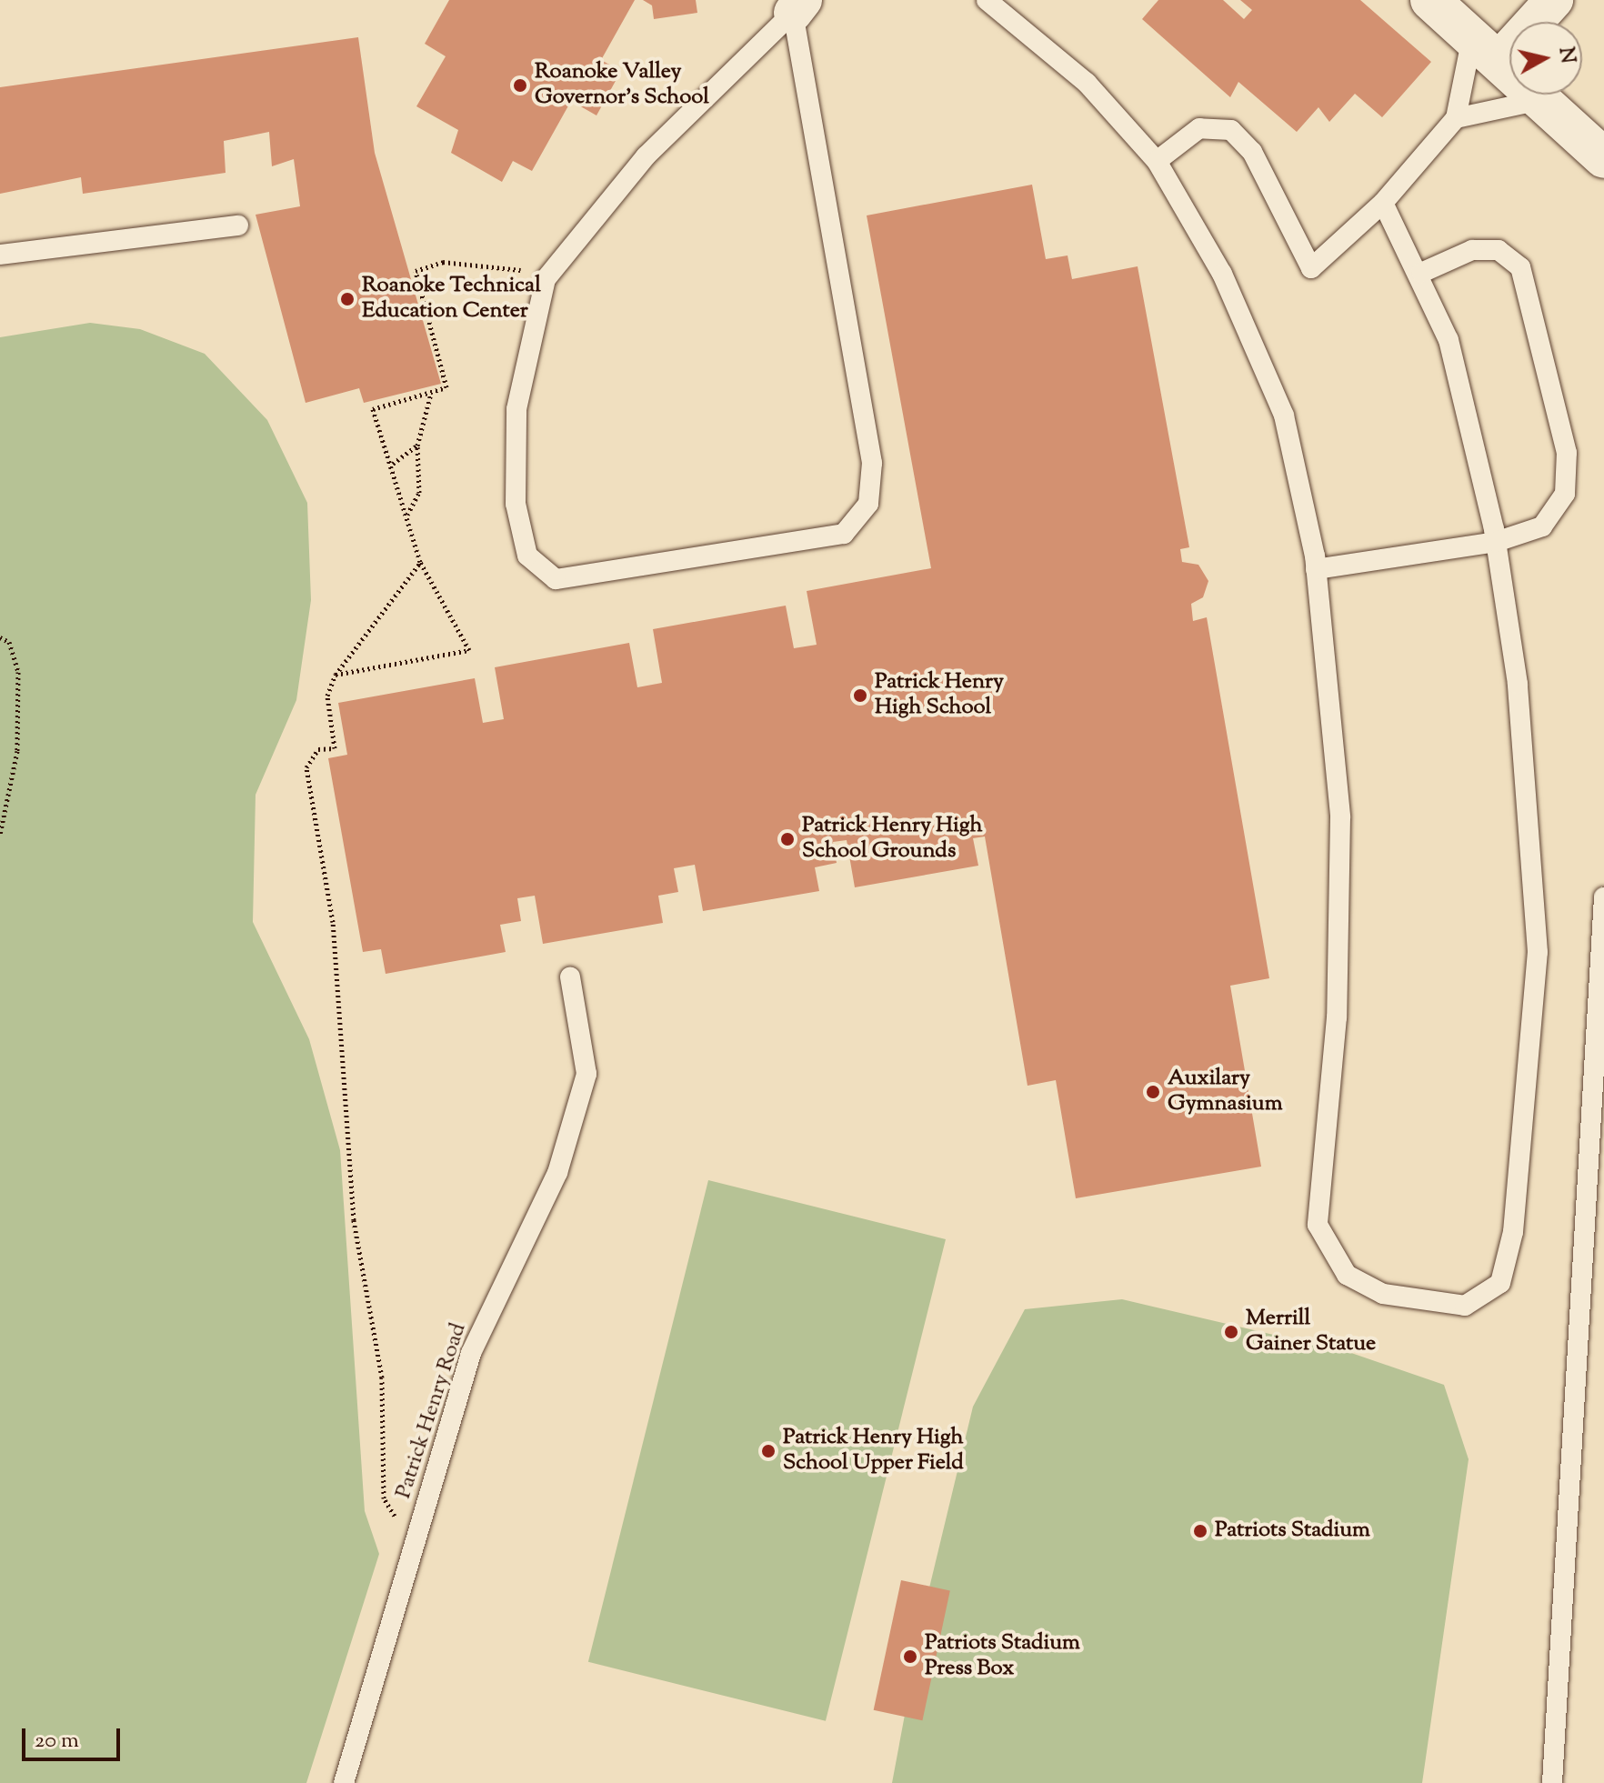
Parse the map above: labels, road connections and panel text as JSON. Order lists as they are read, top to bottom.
{
  "streets": {
    "lane": ["Patrick Henry Road"]
  },
  "places": [
    "Roanoke Valley Governor's School",
    "Roanoke Technical Education Center",
    "Patrick Henry High School",
    "Patrick Henry High School Grounds",
    "Auxilary Gymnasium",
    "Merrill Gainer Statue",
    "Patrick Henry High School Upper Field",
    "Patriots Stadium",
    "Patriots Stadium Press Box"
  ],
  "scale_bar": "20 m",
  "north": "right"
}
